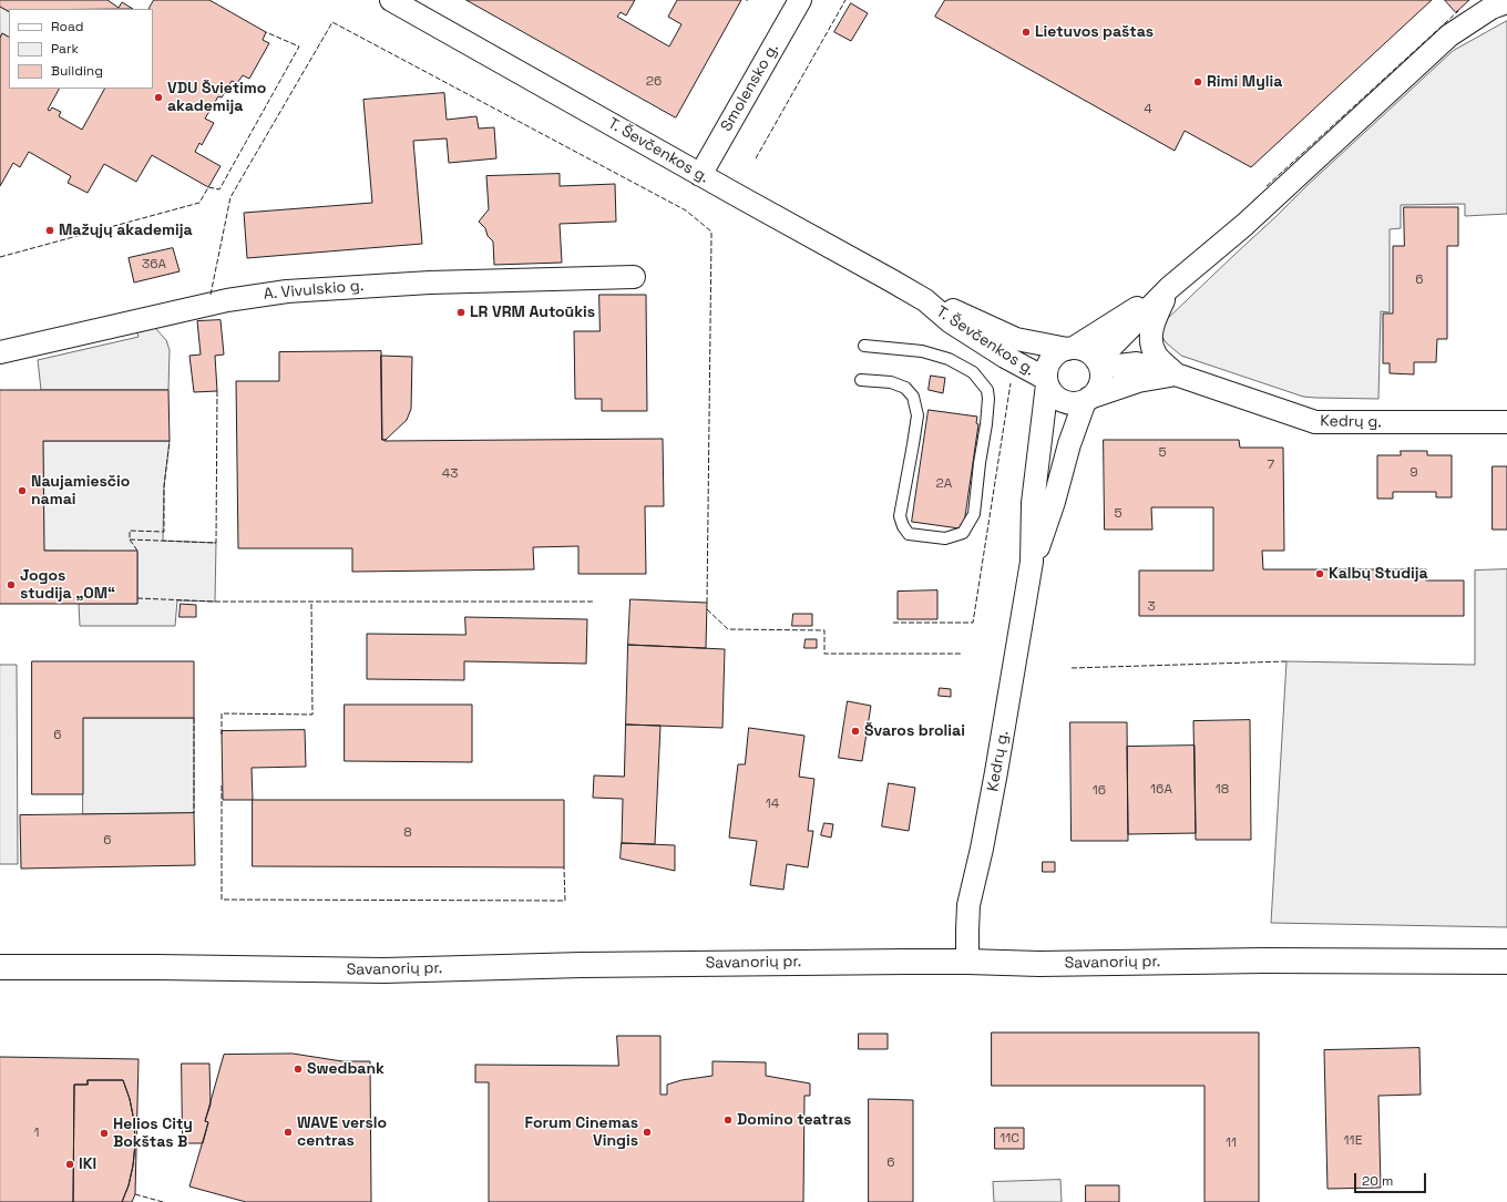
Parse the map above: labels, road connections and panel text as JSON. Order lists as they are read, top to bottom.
{
  "streets": {
    "main road": ["Savanorių pr."],
    "street": [
      "Smolensko g.",
      "T. Ševčenkos g.",
      "A. Vivulskio g.",
      "Kedrų g."
    ]
  },
  "crossings": [
    ["Smolensko g.", "T. Ševčenkos g."],
    ["T. Ševčenkos g.", "Kedrų g."],
    ["Kedrų g.", "Savanorių pr."]
  ],
  "places": [
    "Lietuvos paštas",
    "Rimi Mylia",
    "VDU Švietimo akademija",
    "Mažųjų akademija",
    "LR VRM Autoūkis",
    "Naujamiesčio namai",
    "Kalbų Studija",
    "Jogos studija „OM“",
    "Švaros broliai",
    "Swedbank",
    "Domino teatras",
    "WAVE verslo centras",
    "Forum Cinemas Vingis",
    "Helios City Bokštas B",
    "IKI"
  ],
  "house_numbers": [
    "26",
    "4",
    "36A",
    "6",
    "5",
    "7",
    "9",
    "43",
    "2A",
    "5",
    "3",
    "6",
    "16A",
    "18",
    "16",
    "14",
    "8",
    "6",
    "1",
    "11C",
    "11E",
    "11",
    "6"
  ],
  "legend": ["Road", "Park", "Building"],
  "scale_bar": "20 m"
}
